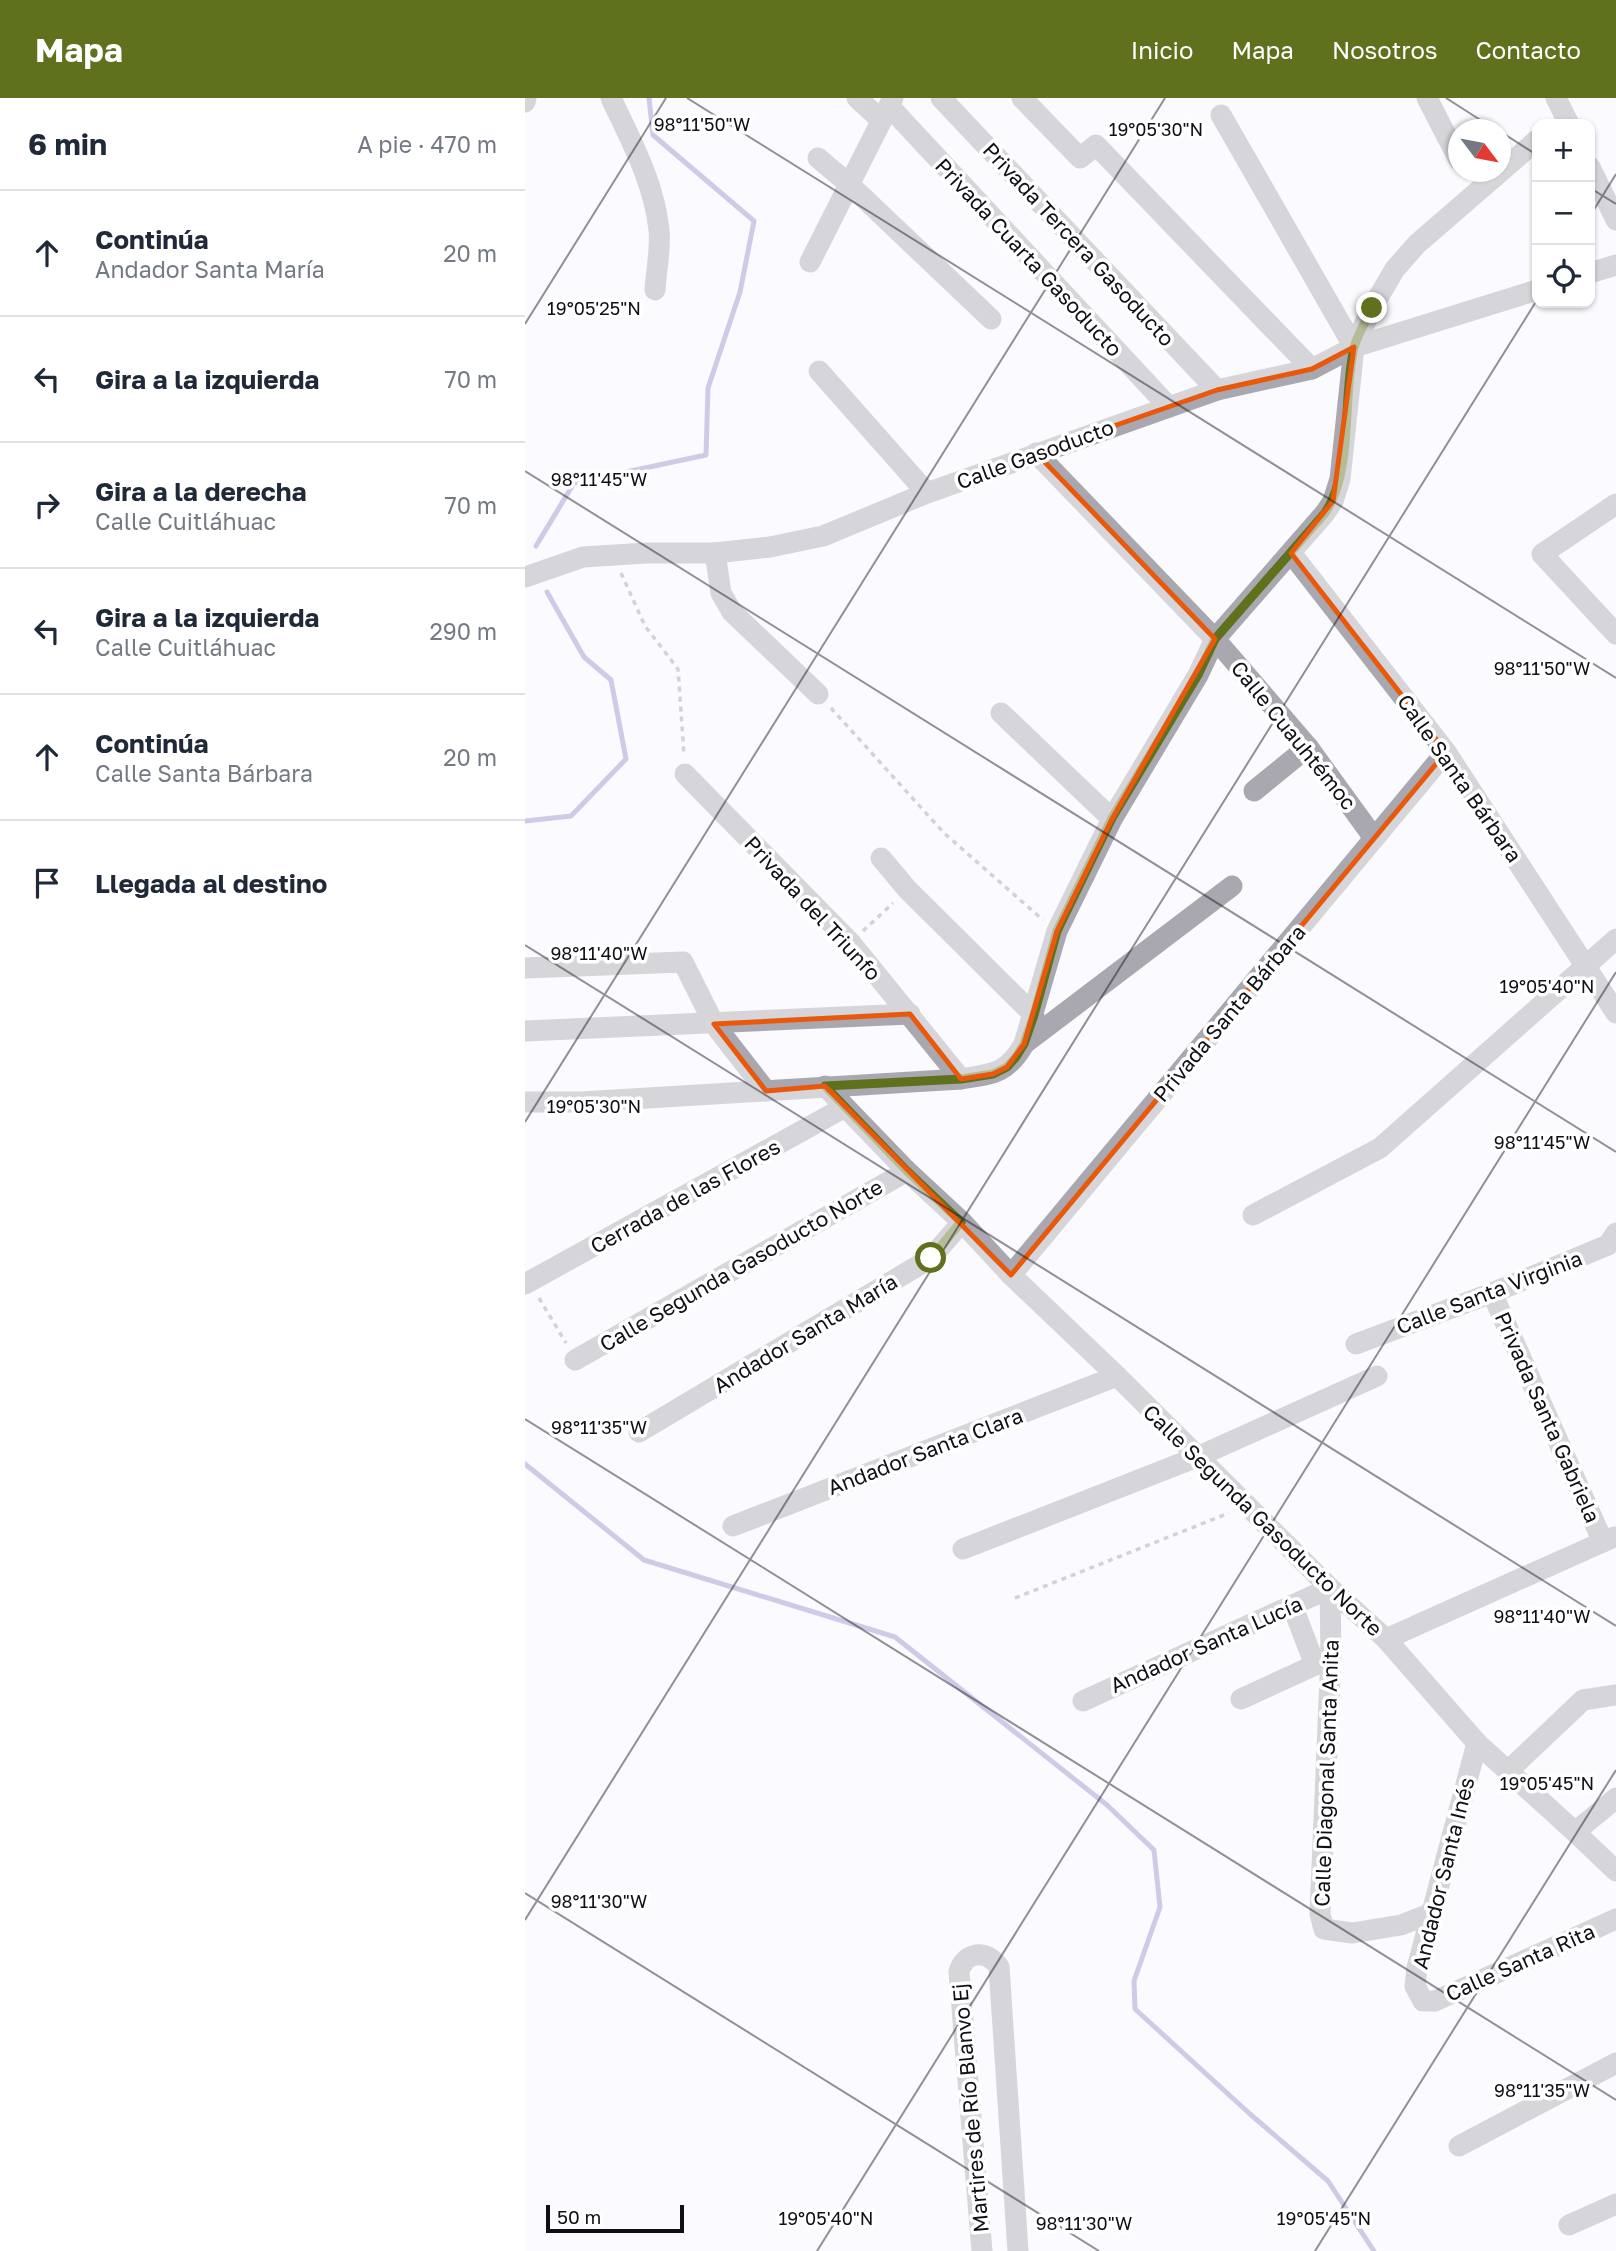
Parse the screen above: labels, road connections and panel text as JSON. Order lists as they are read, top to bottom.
{
  "streets": {
    "street": [
      "Privada Tercera Gasoducto",
      "Privada Cuarta Gasoducto",
      "Calle Gasoducto",
      "Calle Cuauhtémoc",
      "Calle Santa Bárbara",
      "Privada del Triunfo",
      "Privada Santa Bárbara",
      "Cerrada de las Flores",
      "Calle Segunda Gasoducto Norte",
      "Calle Santa Virginia",
      "Andador Santa María",
      "Privada Santa Gabriela",
      "Andador Santa Clara",
      "Andador Santa Lucía",
      "Calle Diagonal Santa Anita",
      "Andador Santa Inés",
      "Calle Santa Rita",
      "Martires de Río Blanvo Ej"
    ]
  },
  "crossings": [
    ["Privada Tercera Gasoducto", "Calle Gasoducto"],
    ["Privada Cuarta Gasoducto", "Calle Gasoducto"],
    ["Calle Gasoducto", "Calle Cuauhtémoc"],
    ["Calle Cuauhtémoc", "Privada Santa Bárbara"],
    ["Calle Santa Bárbara", "Privada Santa Bárbara"],
    ["Privada Santa Bárbara", "Calle Segunda Gasoducto Norte"],
    ["Cerrada de las Flores", "Calle Segunda Gasoducto Norte"],
    ["Calle Segunda Gasoducto Norte", "Andador Santa María"],
    ["Calle Segunda Gasoducto Norte", "Andador Santa Clara"],
    ["Calle Segunda Gasoducto Norte", "Andador Santa Lucía"],
    ["Calle Segunda Gasoducto Norte", "Calle Diagonal Santa Anita"],
    ["Calle Segunda Gasoducto Norte", "Andador Santa Inés"],
    ["Calle Santa Virginia", "Privada Santa Gabriela"],
    ["Andador Santa Lucía", "Calle Diagonal Santa Anita"],
    ["Calle Diagonal Santa Anita", "Andador Santa Inés"],
    ["Andador Santa Inés", "Calle Santa Rita"]
  ],
  "scale_bar": "50 m",
  "north": "bottom right",
  "page": {
    "header": "Mapa",
    "nav": [
      "Inicio",
      "Mapa",
      "Nosotros",
      "Contacto"
    ],
    "heading": ["6 min", "A pie · 470 m"],
    "map_buttons": ["+", "−"],
    "list": [
      ["Continúa", "Andador Santa María", "20 m"],
      ["Gira a la izquierda", "70 m"],
      ["Gira a la derecha", "Calle Cuitláhuac", "70 m"],
      ["Gira a la izquierda", "Calle Cuitláhuac", "290 m"],
      ["Continúa", "Calle Santa Bárbara", "20 m"],
      "Llegada al destino"
    ],
    "scale": "50 m"
  },
  "coordinates": [
    "98°11'50\"W",
    "19°05'30\"N",
    "19°05'25\"N",
    "98°11'45\"W",
    "98°11'40\"W",
    "19°05'40\"N",
    "98°11'35\"W",
    "19°05'45\"N",
    "98°11'30\"W"
  ]
}
